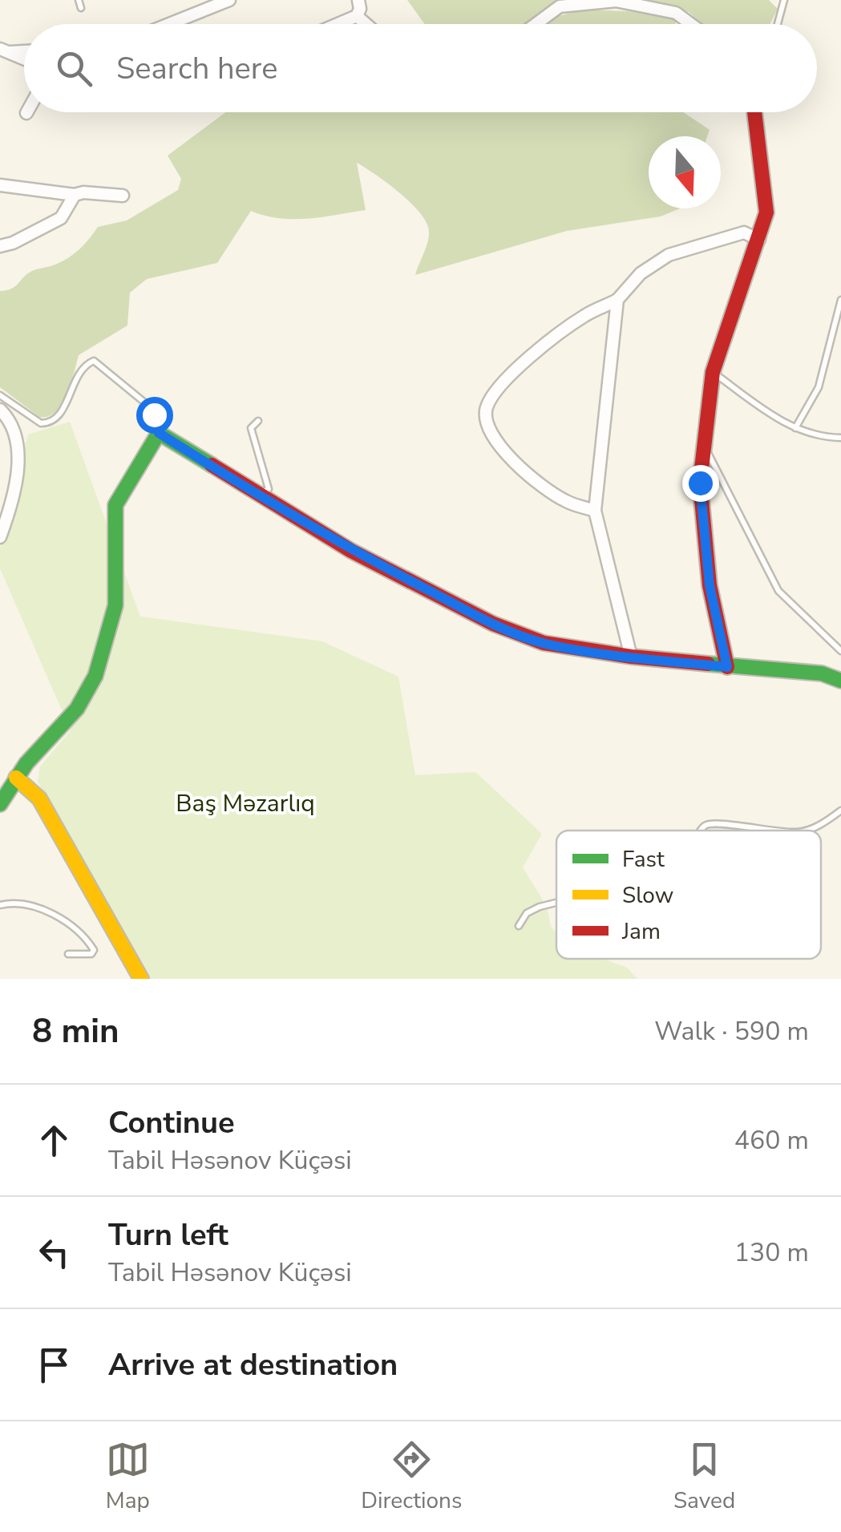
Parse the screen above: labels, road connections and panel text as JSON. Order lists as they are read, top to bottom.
{
  "parks": ["Baş Məzarlıq"],
  "legend": ["Fast", "Slow", "Jam"],
  "north": "bottom",
  "page": {
    "search": "Search here",
    "heading": ["8 min", "Walk · 590 m"],
    "list": [
      ["Continue", "Tabil Həsənov Küçəsi", "460 m"],
      ["Turn left", "Tabil Həsənov Küçəsi", "130 m"],
      "Arrive at destination"
    ],
    "nav": ["Map", "Directions", "Saved"]
  }
}
